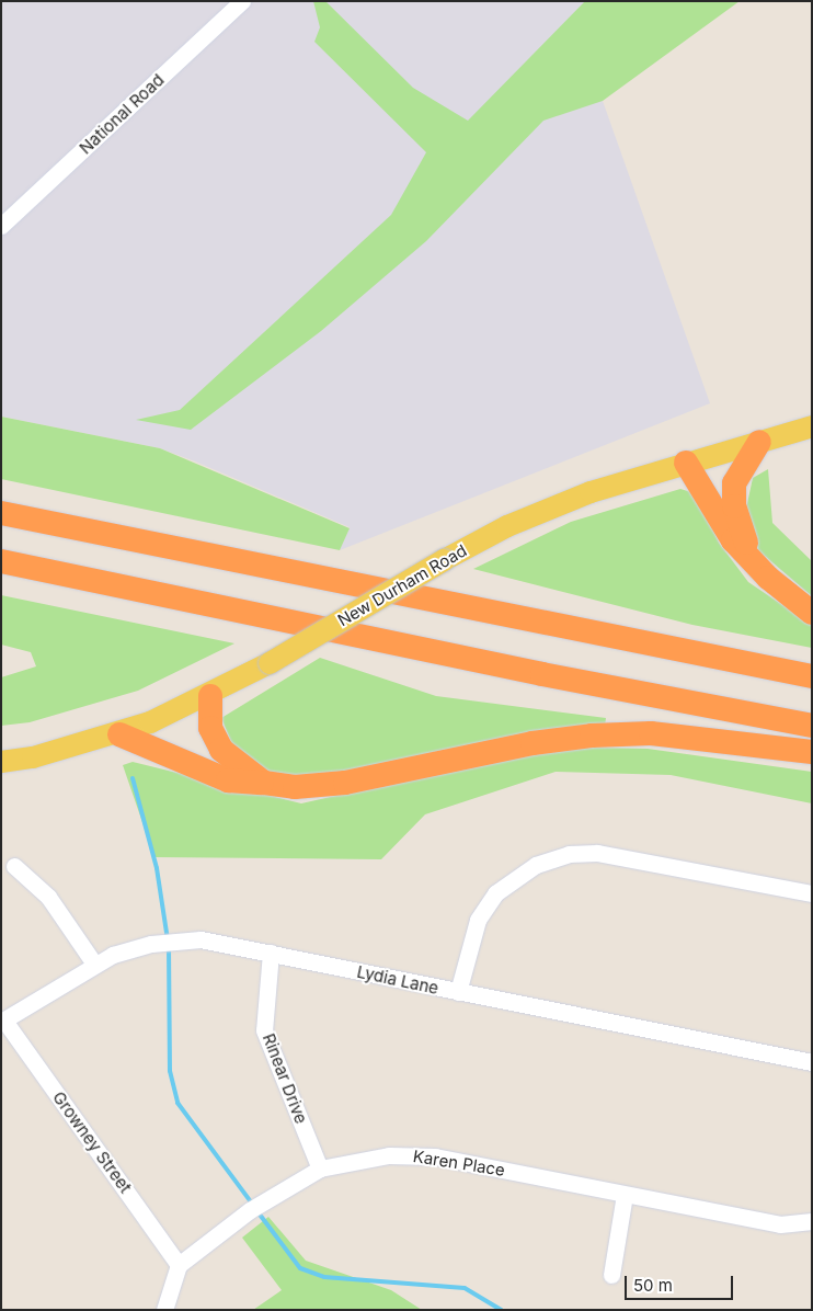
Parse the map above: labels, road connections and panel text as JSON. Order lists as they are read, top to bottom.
{
  "streets": {
    "main road": ["New Durham Road"],
    "street": [
      "National Road",
      "Lydia Lane",
      "Rinear Drive",
      "Growney Street",
      "Karen Place"
    ]
  },
  "crossings": [
    ["Lydia Lane", "Rinear Drive"],
    ["Lydia Lane", "Growney Street"],
    ["Rinear Drive", "Karen Place"],
    ["Growney Street", "Karen Place"]
  ],
  "scale_bar": "50 m"
}
